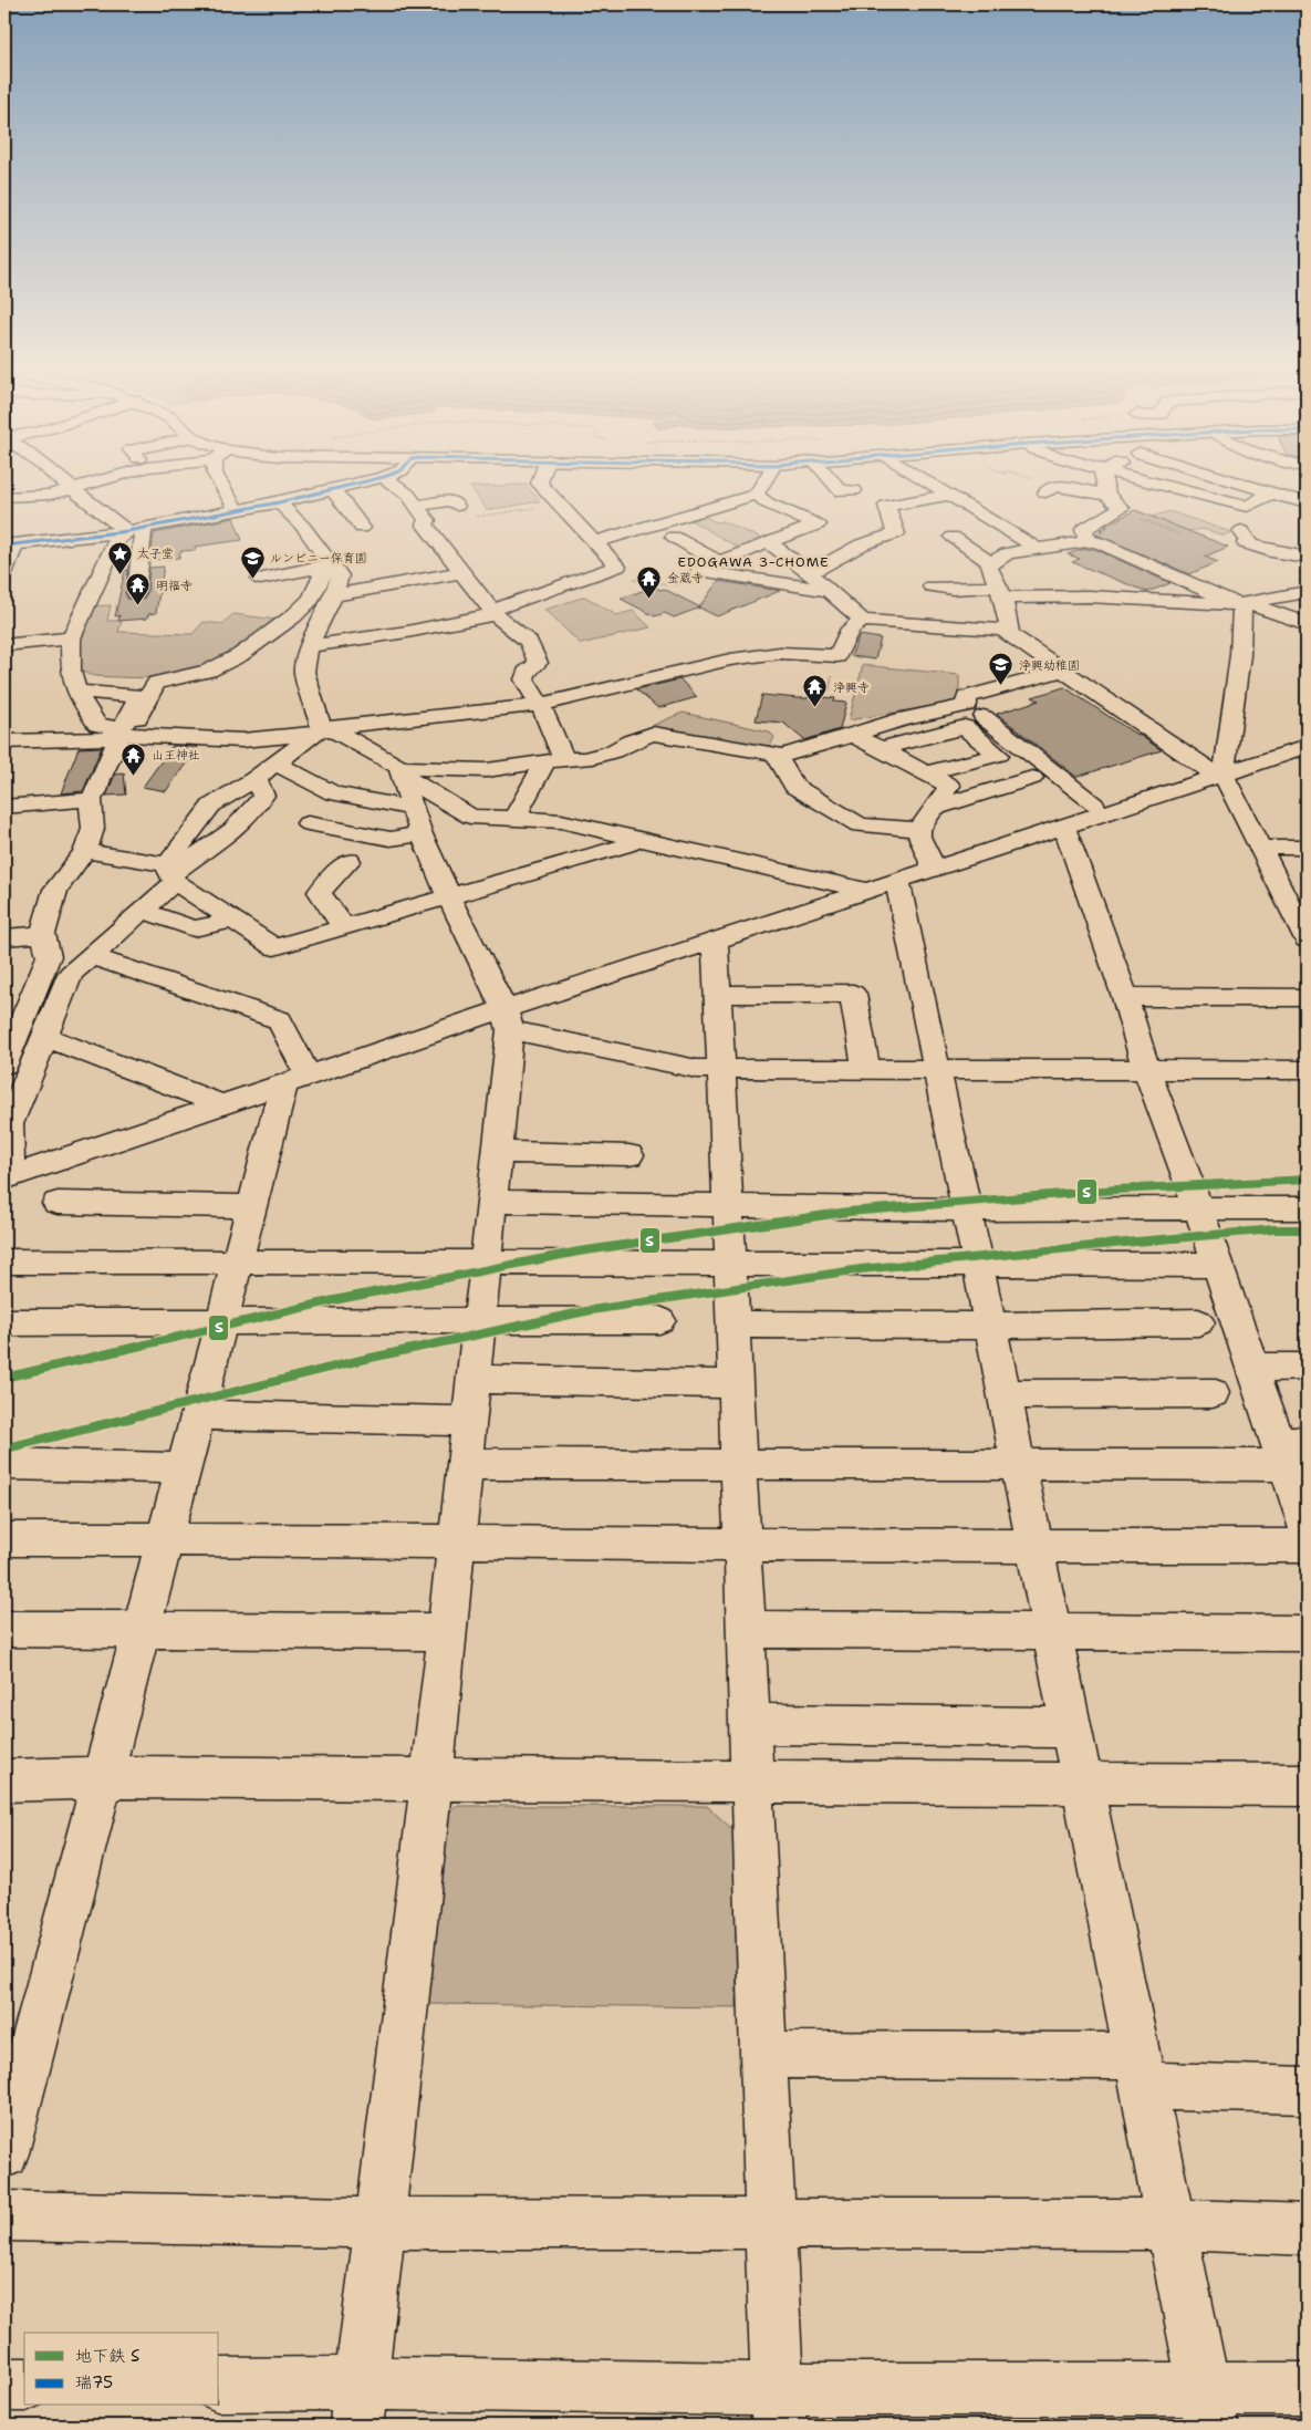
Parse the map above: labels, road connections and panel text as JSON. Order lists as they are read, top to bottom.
{
  "districts": ["EDOGAWA 3-CHOME"],
  "places": {
    "place": ["太子堂"],
    "school or university": ["ルンビニー保育園", "浄興幼稚園"],
    "temple": [
      "金蔵寺",
      "明福寺",
      "浄興寺",
      "山王神社"
    ]
  },
  "lines": ["transit line 瑞75", "metro line S"],
  "legend": ["地下鉄 S", "瑞75"]
}
